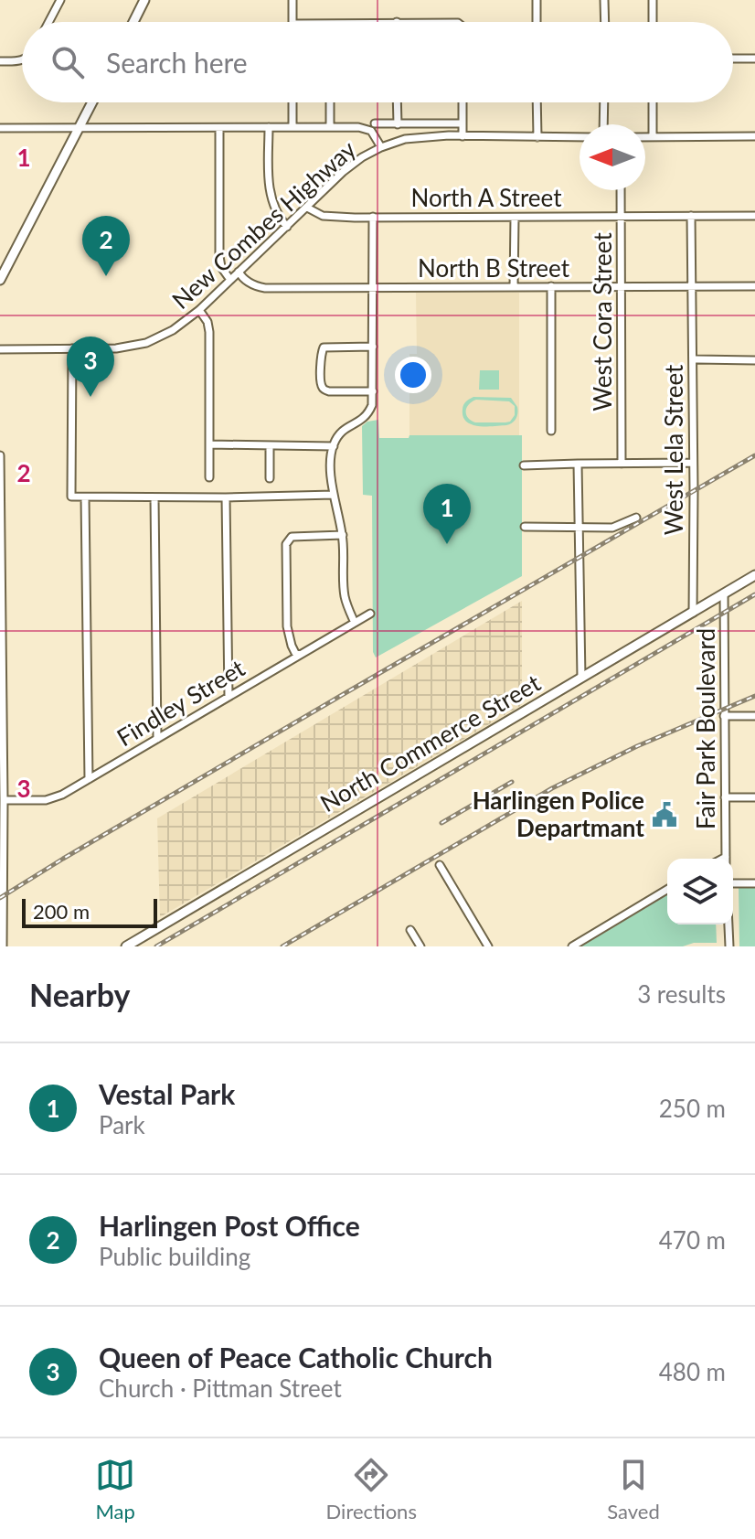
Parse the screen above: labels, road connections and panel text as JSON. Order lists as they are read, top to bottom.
{
  "streets": {
    "main road": ["North Commerce Street"],
    "street": [
      "North A Street",
      "New Combes Highway",
      "North B Street",
      "West Cora Street",
      "West Lela Street",
      "Findley Street",
      "Fair Park Boulevard"
    ]
  },
  "crossings": [
    ["North A Street", "New Combes Highway"],
    ["North A Street", "West Cora Street"],
    ["North A Street", "West Lela Street"],
    ["New Combes Highway", "North B Street"],
    ["North B Street", "West Cora Street"],
    ["North B Street", "West Lela Street"],
    ["West Lela Street", "North Commerce Street"],
    ["Fair Park Boulevard", "North Commerce Street"]
  ],
  "places": {
    "public building": ["Harlingen Police Departmant"]
  },
  "scale_bar": "200 m",
  "north": "left",
  "page": {
    "search": "Search here",
    "pins": ["2", "3", "1"],
    "scale": "200 m",
    "heading": ["Nearby", "3 results"],
    "list": [
      {
        "mark": "1",
        "name": "Vestal Park",
        "note": "Park",
        "value": "250 m"
      },
      {
        "mark": "2",
        "name": "Harlingen Post Office",
        "note": "Public building",
        "value": "470 m"
      },
      {
        "mark": "3",
        "name": "Queen of Peace Catholic Church",
        "note": "Church · Pittman Street",
        "value": "480 m"
      }
    ],
    "nav": ["Map", "Directions", "Saved"]
  },
  "grid": {
    "rows": ["1", "2", "3"]
  }
}
